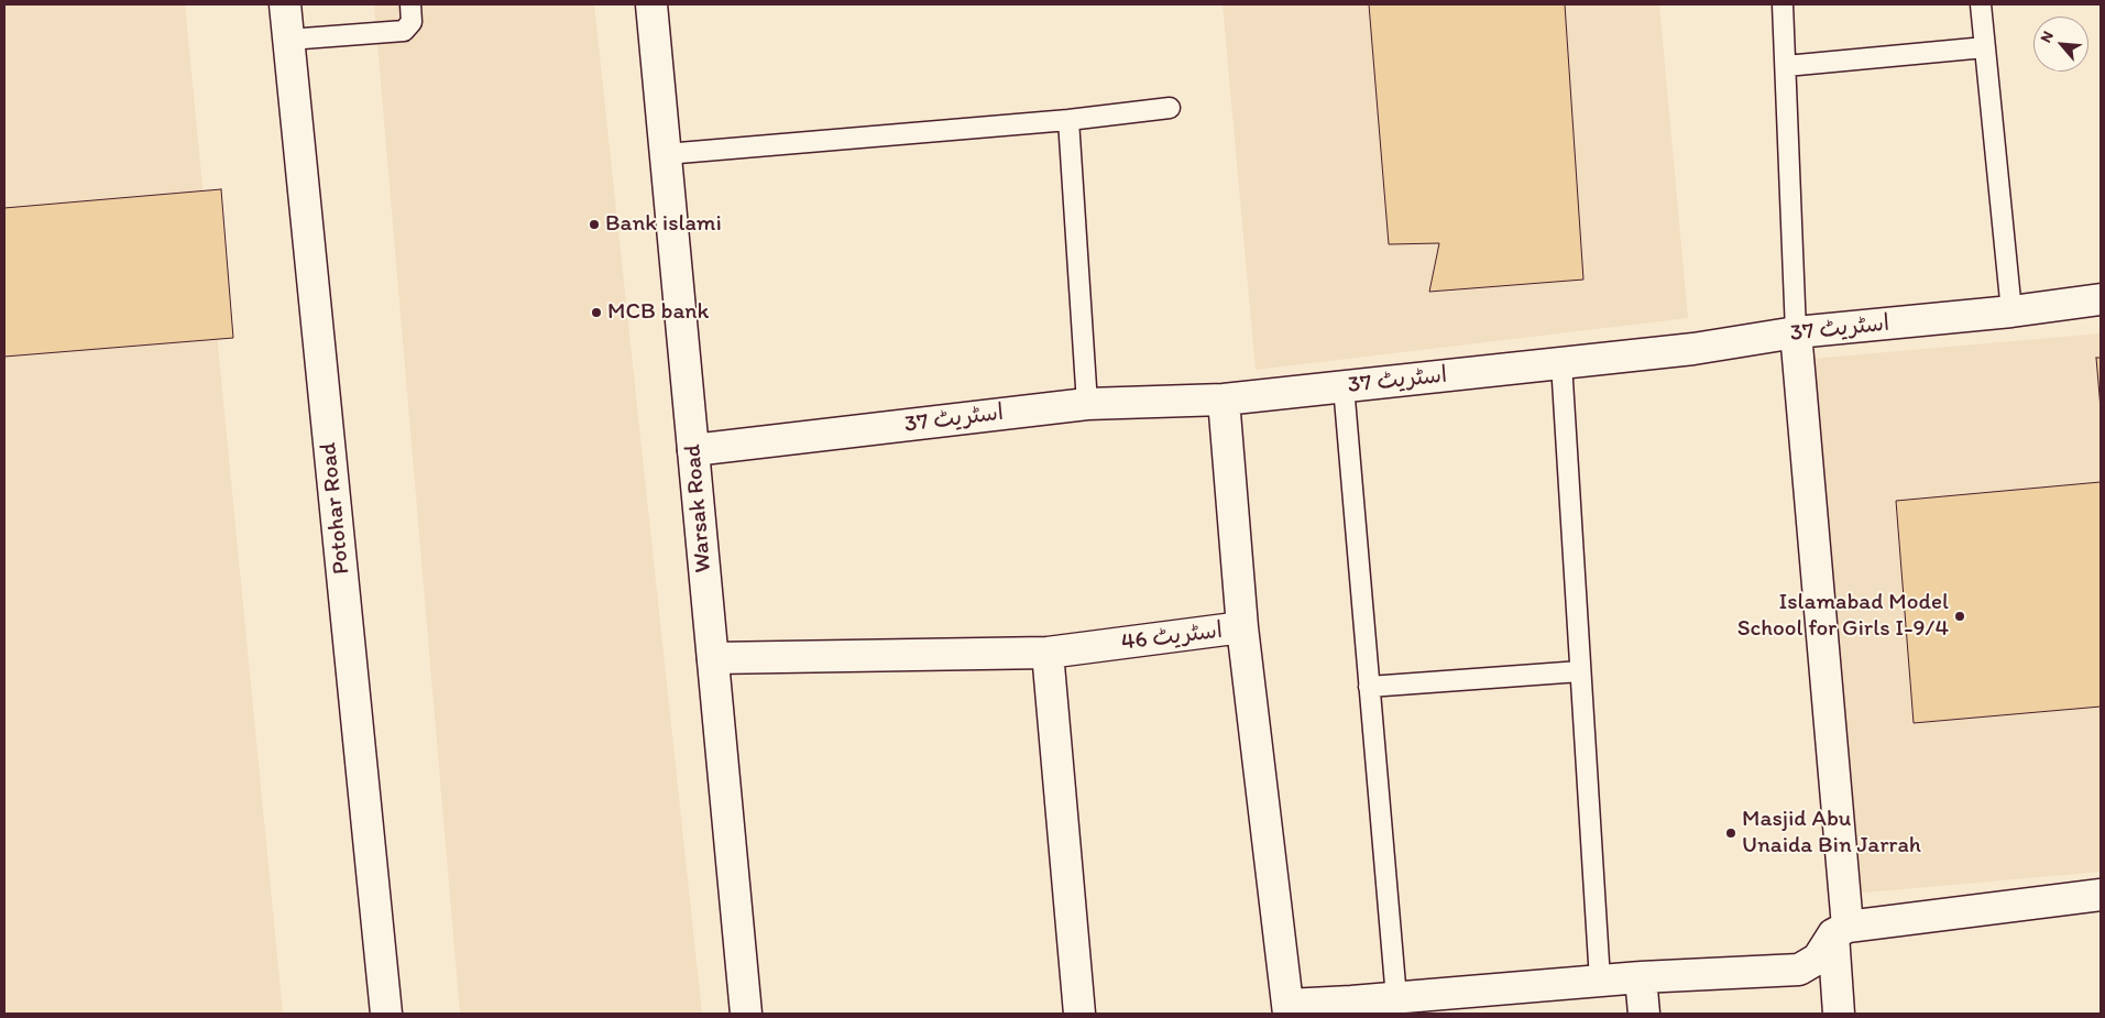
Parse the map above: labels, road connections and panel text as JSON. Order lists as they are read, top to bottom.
{
  "streets": {
    "street": [
      "اسٹریٹ 37",
      "Potohar Road",
      "Warsak Road",
      "اسٹریٹ 46"
    ]
  },
  "crossings": [
    ["اسٹریٹ 37", "Warsak Road"],
    ["Warsak Road", "اسٹریٹ 46"]
  ],
  "places": [
    "Bank islami",
    "MCB bank",
    "Islamabad Model School for Girls I-9/4",
    "Masjid Abu Unaida Bin Jarrah"
  ],
  "north": "top left"
}
